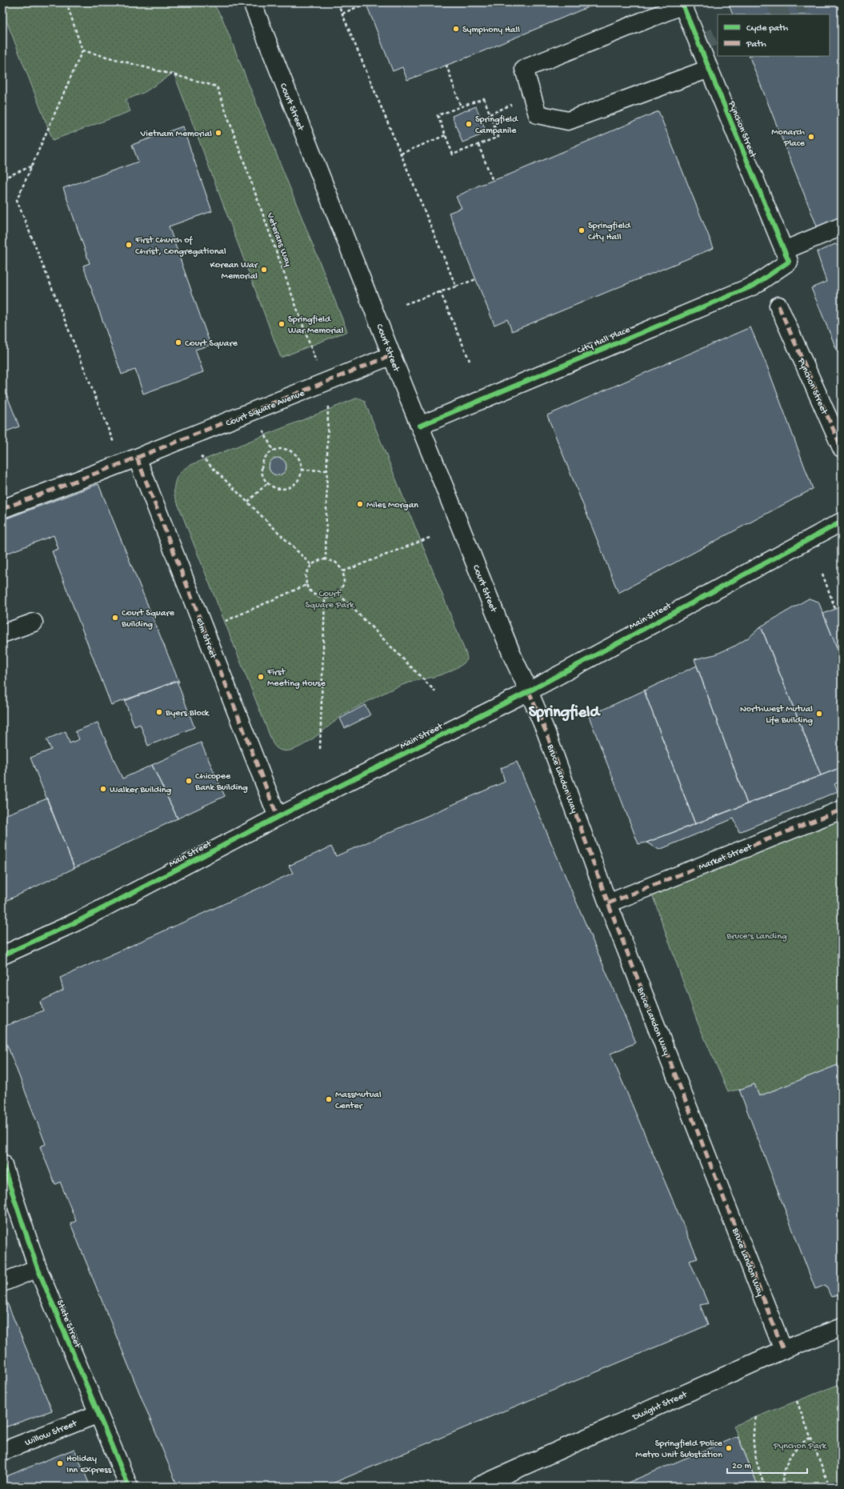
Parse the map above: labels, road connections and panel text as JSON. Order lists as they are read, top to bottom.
{
  "streets": {
    "street": [
      "Court Street",
      "Pynchon Street",
      "City Hall Place",
      "Court Square Avenue",
      "Main Street",
      "Elm Street",
      "Bruce Landon Way",
      "Market Street",
      "State Street",
      "Dwight Street",
      "Willow Street"
    ],
    "path": ["Veterans Way"]
  },
  "crossings": [
    ["Court Street", "City Hall Place"],
    ["Court Street", "Court Square Avenue"],
    ["Court Street", "Main Street"],
    ["Court Street", "Bruce Landon Way"],
    ["Pynchon Street", "City Hall Place"],
    ["Veterans Way", "Court Square Avenue"],
    ["Court Square Avenue", "Elm Street"],
    ["Main Street", "Elm Street"],
    ["Main Street", "Bruce Landon Way"],
    ["Bruce Landon Way", "Market Street"],
    ["Bruce Landon Way", "Dwight Street"],
    ["State Street", "Willow Street"]
  ],
  "districts": ["Springfield"],
  "parks": ["Court Square Park", "Bruce's Landing", "Pynchon Park"],
  "places": [
    "Symphony Hall",
    "Springfield Campanile",
    "Vietnam Memorial",
    "Monarch Place",
    "Springfield City Hall",
    "First Church of Christ, Congregational",
    "Korean War Memorial",
    "Springfield War Memorial",
    "Court Square",
    "Miles Morgan",
    "Court Square Building",
    "First Meeting House",
    "Byers Block",
    "Northwest Mutual Life Building",
    "Chicopee Bank Building",
    "Walker Building",
    "MassMutual Center",
    "Springfield Police Metro Unit Substation",
    "Holiday Inn Express"
  ],
  "legend": ["Cycle path", "Path"],
  "scale_bar": "20 m"
}
